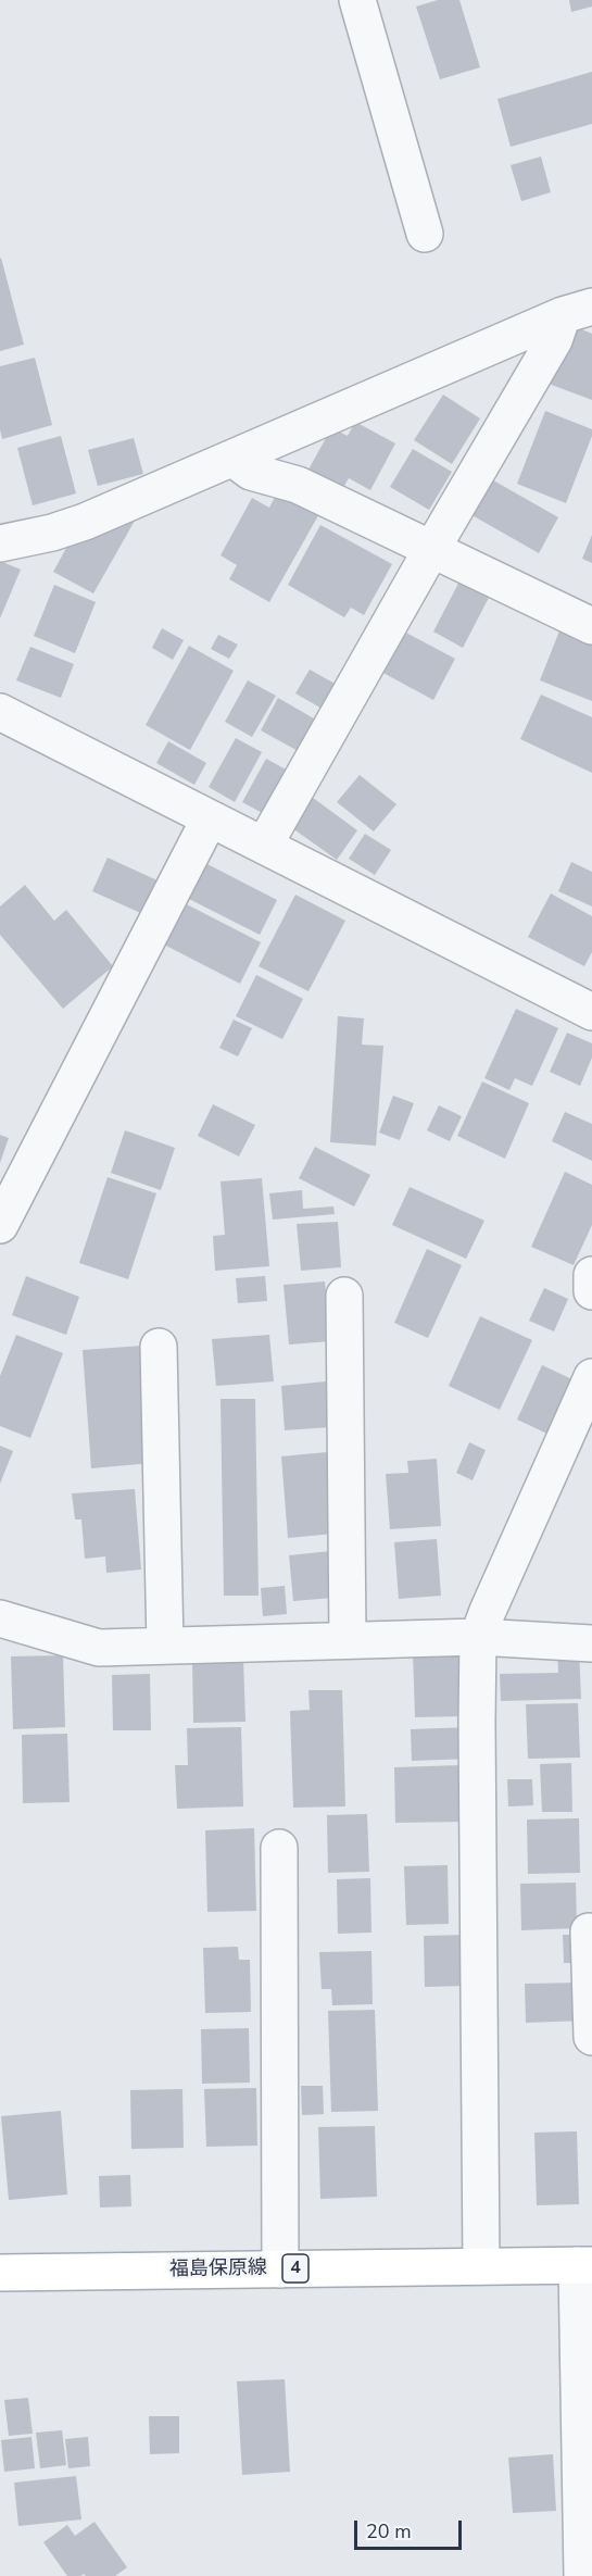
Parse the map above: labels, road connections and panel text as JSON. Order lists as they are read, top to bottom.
{
  "streets": {
    "main road": ["4", "福島保原線"]
  },
  "scale_bar": "20 m"
}
